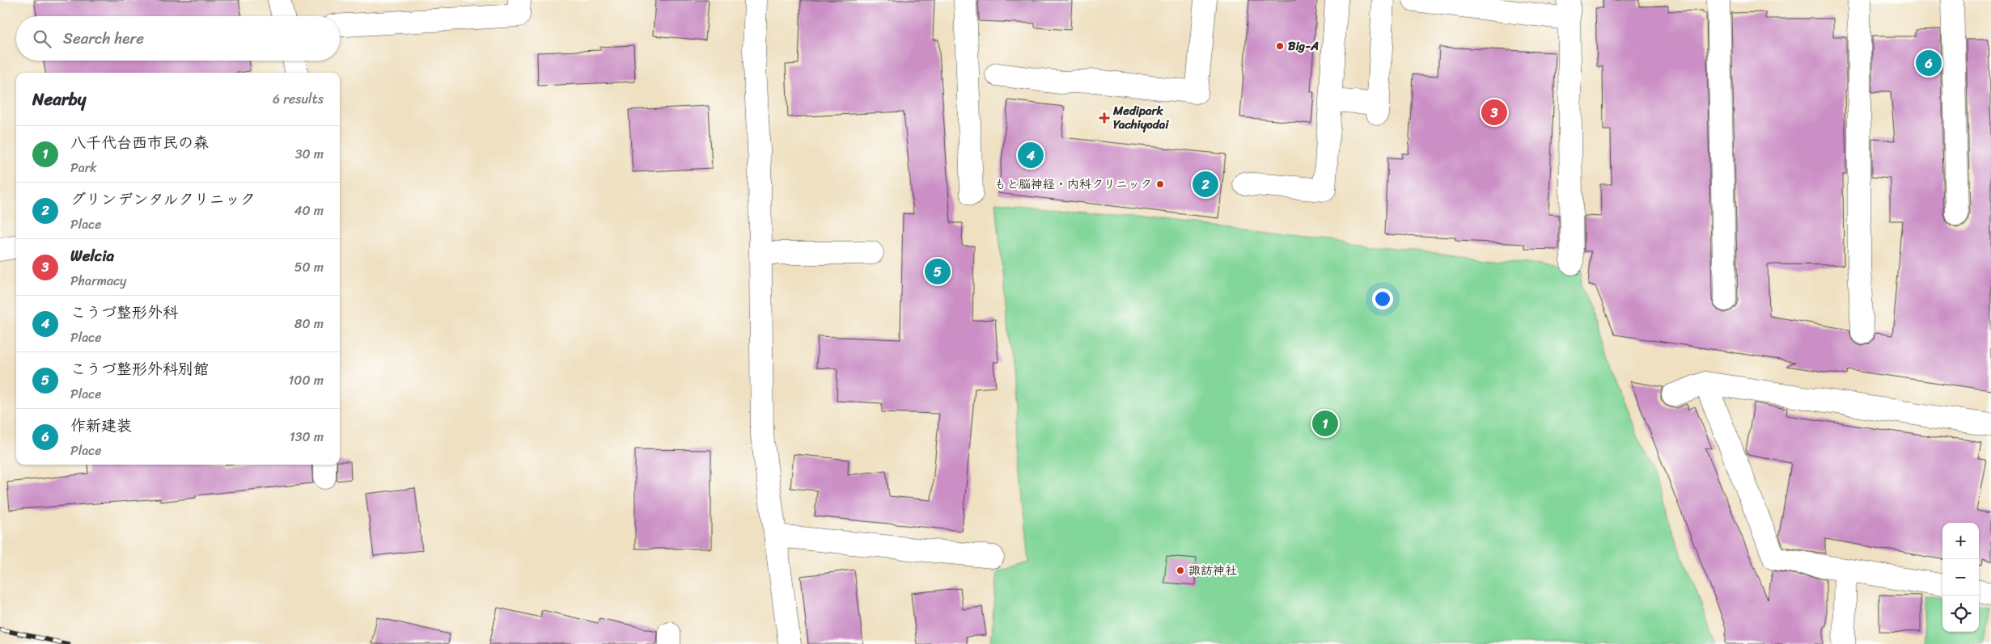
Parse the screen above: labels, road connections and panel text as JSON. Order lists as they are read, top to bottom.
{
  "places": {
    "other": ["Big-A", "もと脳神経・内科クリニック", "諏訪神社"],
    "health": ["Medipark Yachiyodai"]
  },
  "page": {
    "search": "Search here",
    "pins": [
      "6",
      "3",
      "4",
      "2",
      "5",
      "1"
    ],
    "heading": ["Nearby", "6 results"],
    "list": [
      {
        "mark": "1",
        "name": "八千代台西市民の森",
        "note": "Park",
        "value": "30 m"
      },
      {
        "mark": "2",
        "name": "グリンデンタルクリニック",
        "note": "Place",
        "value": "40 m"
      },
      {
        "mark": "3",
        "name": "Welcia",
        "note": "Pharmacy",
        "value": "50 m"
      },
      {
        "mark": "4",
        "name": "こうづ整形外科",
        "note": "Place",
        "value": "80 m"
      },
      {
        "mark": "5",
        "name": "こうづ整形外科別館",
        "note": "Place",
        "value": "100 m"
      },
      {
        "mark": "6",
        "name": "作新建装",
        "note": "Place",
        "value": "130 m"
      }
    ],
    "map_buttons": ["+", "−"]
  }
}
